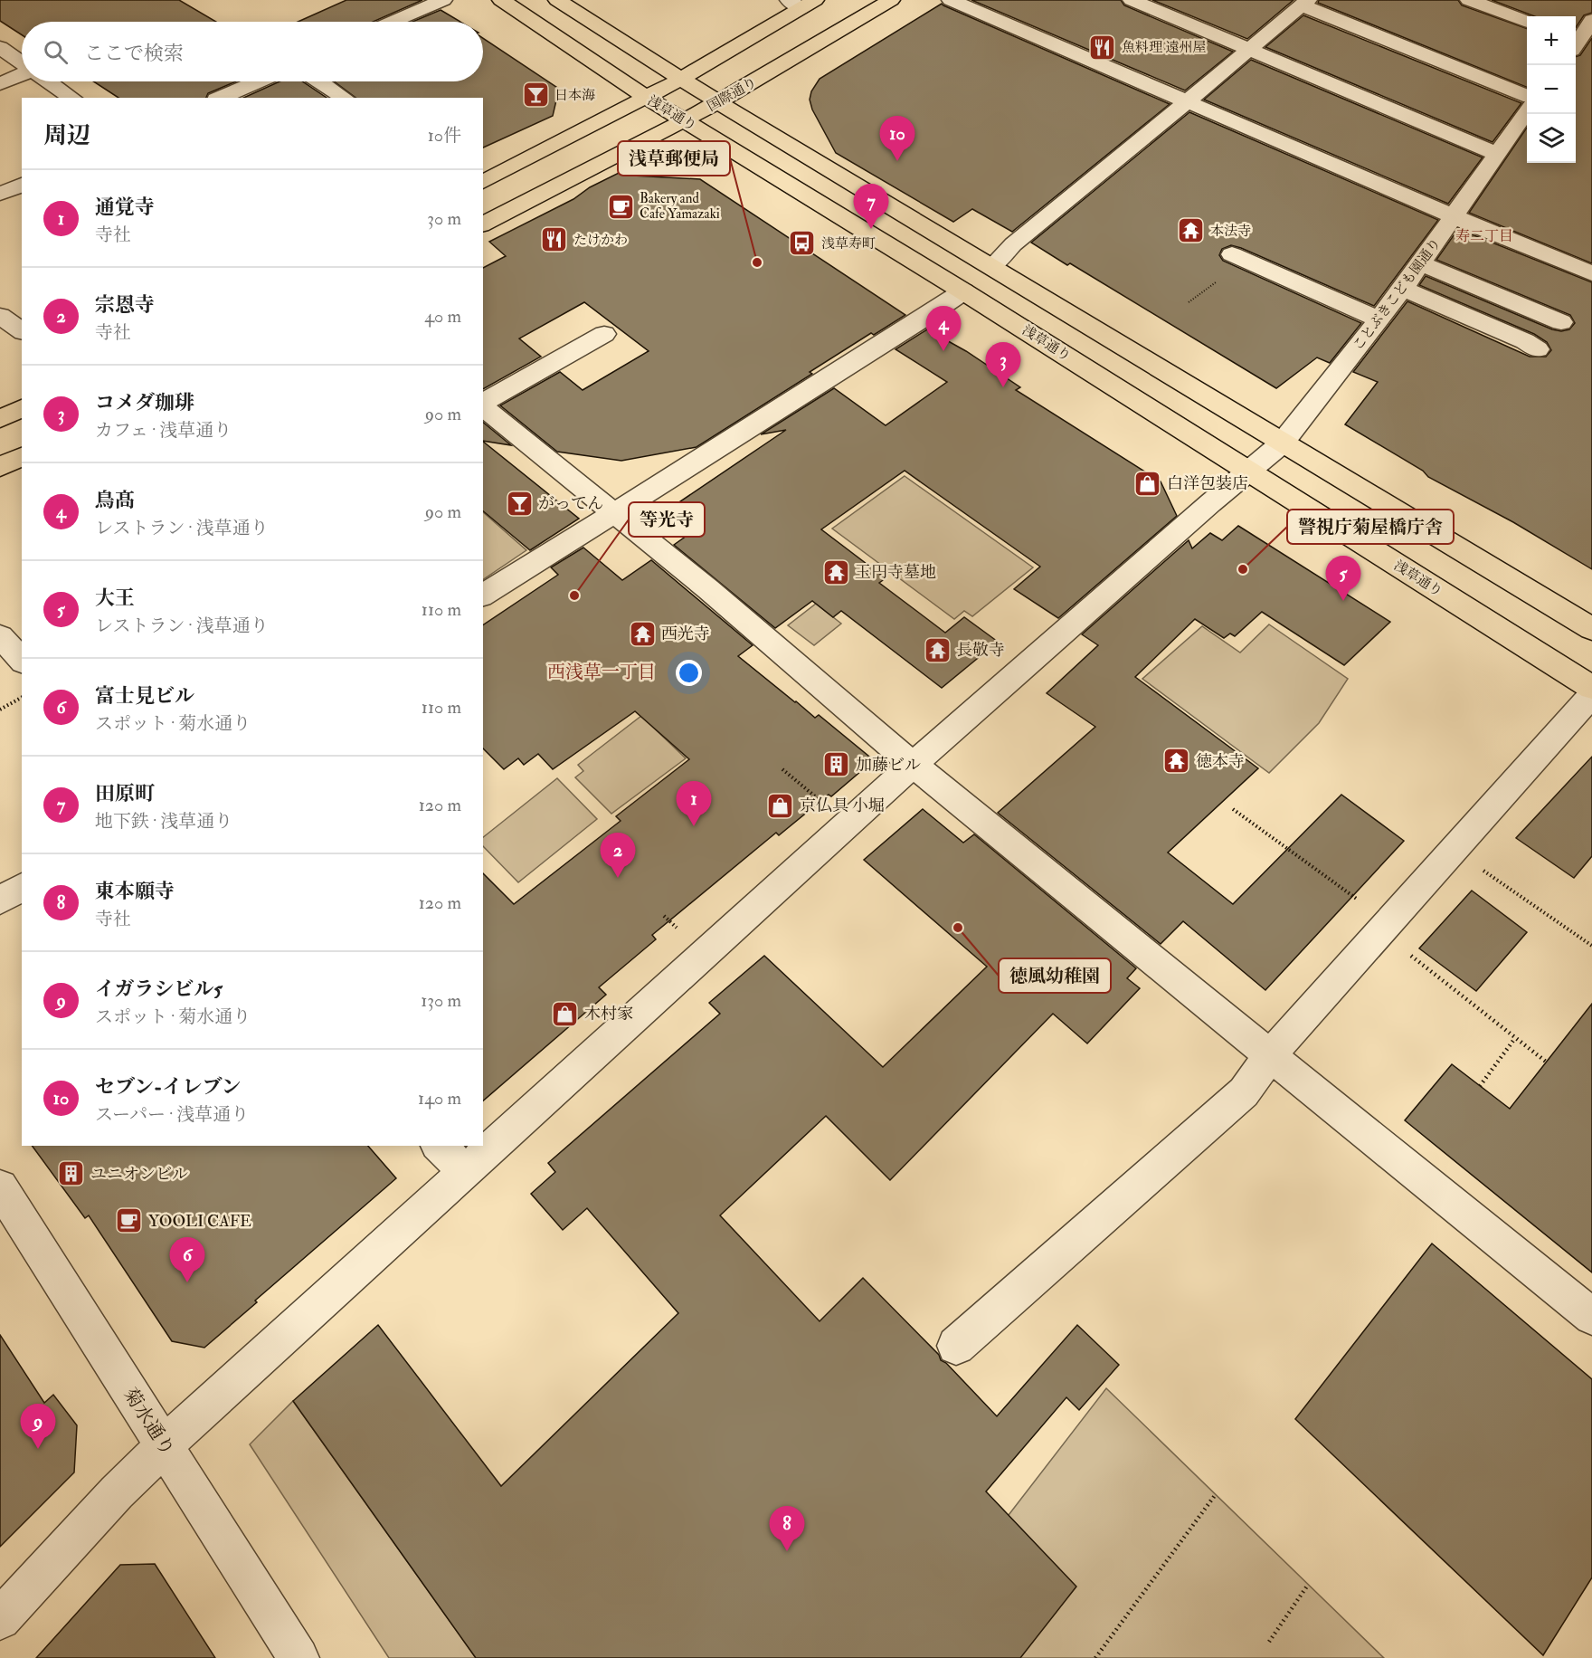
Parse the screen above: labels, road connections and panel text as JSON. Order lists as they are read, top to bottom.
{
  "streets": {
    "main road": ["国際通り", "浅草通り"],
    "street": ["ことぶきこども園通り", "菊水通り"]
  },
  "crossings": [
    ["国際通り", "浅草通り"],
    ["浅草通り", "ことぶきこども園通り"],
    ["ことぶきこども園通り", "菊水通り"]
  ],
  "districts": ["寿二丁目", "西浅草一丁目"],
  "places": {
    "restaurant": ["魚料理 遠州屋", "たけかわ"],
    "bar": ["日本海", "がってん"],
    "cafe": ["Bakery and Cafe Yamazaki", "YOOLI CAFE"],
    "temple": [
      "本法寺",
      "玉円寺墓地",
      "西光寺",
      "長敬寺",
      "徳本寺"
    ],
    "bus stop": ["浅草寿町"],
    "other": [
      "浅草郵便局",
      "警視庁菊屋橋庁舎",
      "等光寺",
      "徳風幼稚園"
    ],
    "shop": ["白洋包装店", "京仏具 小堀", "木村家"],
    "building": ["加藤ビル", "ユニオンビル"]
  },
  "page": {
    "map_buttons": ["+", "−"],
    "search": "ここで検索",
    "heading": ["周辺", "10件"],
    "pins": [
      "10",
      "7",
      "4",
      "3",
      "5",
      "1",
      "2",
      "6",
      "9",
      "8"
    ],
    "list": [
      {
        "mark": "1",
        "name": "通覚寺",
        "note": "寺社",
        "value": "30 m"
      },
      {
        "mark": "2",
        "name": "宗恩寺",
        "note": "寺社",
        "value": "40 m"
      },
      {
        "mark": "3",
        "name": "コメダ珈琲",
        "note": "カフェ · 浅草通り",
        "value": "90 m"
      },
      {
        "mark": "4",
        "name": "鳥髙",
        "note": "レストラン · 浅草通り",
        "value": "90 m"
      },
      {
        "mark": "5",
        "name": "大王",
        "note": "レストラン · 浅草通り",
        "value": "110 m"
      },
      {
        "mark": "6",
        "name": "富士見ビル",
        "note": "スポット · 菊水通り",
        "value": "110 m"
      },
      {
        "mark": "7",
        "name": "田原町",
        "note": "地下鉄 · 浅草通り",
        "value": "120 m"
      },
      {
        "mark": "8",
        "name": "東本願寺",
        "note": "寺社",
        "value": "120 m"
      },
      {
        "mark": "9",
        "name": "イガラシビル5",
        "note": "スポット · 菊水通り",
        "value": "130 m"
      },
      {
        "mark": "10",
        "name": "セブン-イレブン",
        "note": "スーパー · 浅草通り",
        "value": "140 m"
      }
    ]
  }
}
